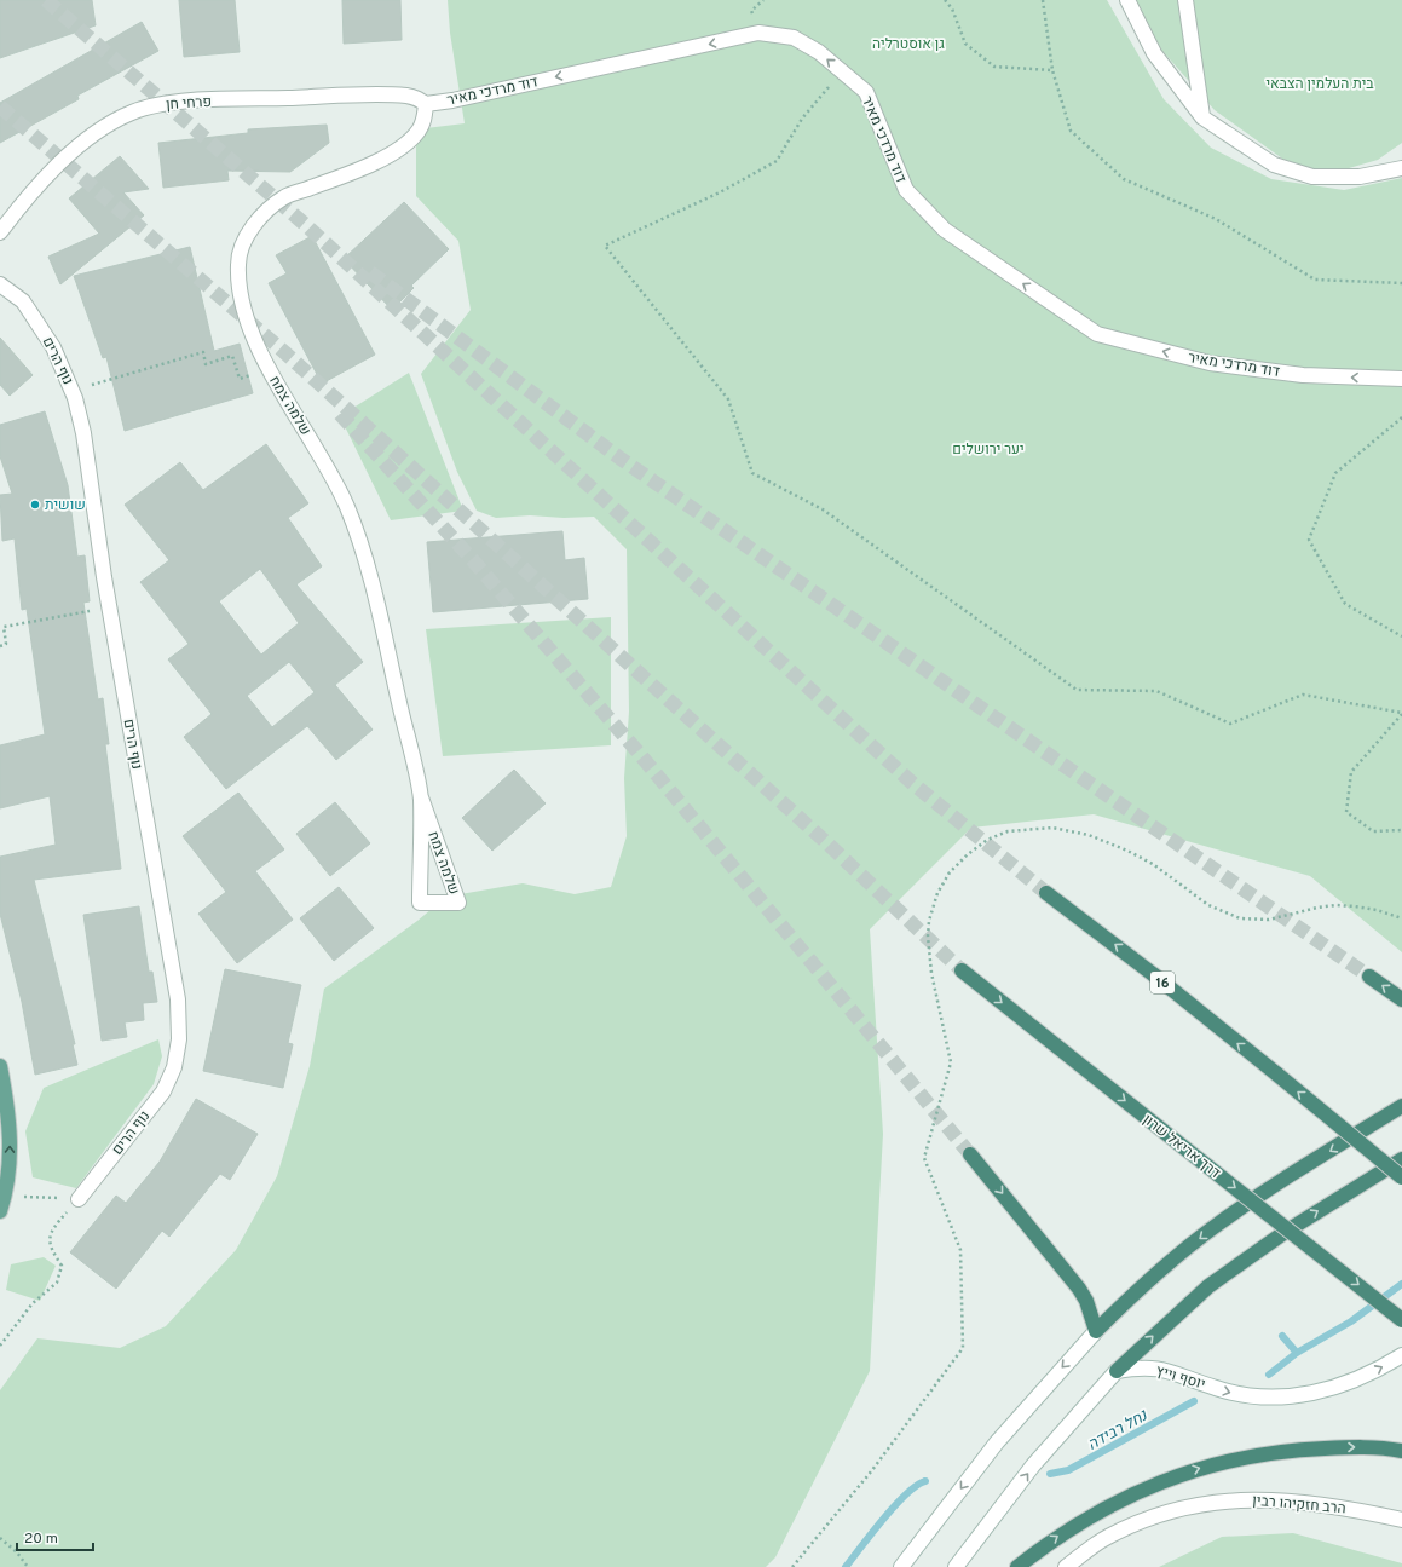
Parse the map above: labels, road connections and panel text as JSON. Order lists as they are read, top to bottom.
{
  "streets": {
    "highway": ["16", "דרך אריאל שרון"],
    "street": [
      "דוד מרדכי מאיר",
      "פרחי חן",
      "נוף הרים",
      "שלמה צמח",
      "יוסף וייץ",
      "הרב חזקיהו רבין"
    ]
  },
  "crossings": [
    ["דוד מרדכי מאיר", "פרחי חן"],
    ["דוד מרדכי מאיר", "שלמה צמח"],
    ["פרחי חן", "שלמה צמח"]
  ],
  "one_way": ["דוד מרדכי מאיר", "יוסף וייץ"],
  "water": ["נחל רבידה"],
  "parks": ["גן אוסטרליה", "בית העלמין הצבאי", "יער ירושלים"],
  "places": ["שושית"],
  "scale_bar": "20 m"
}
